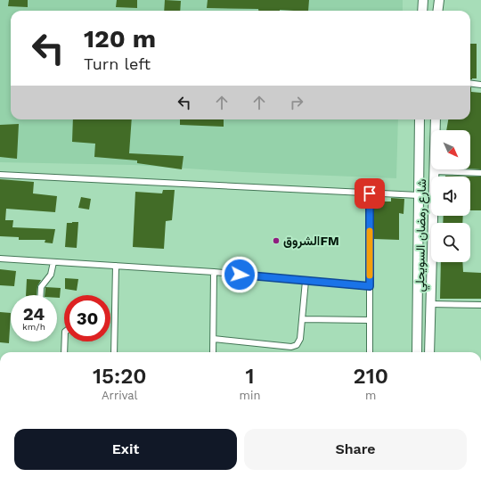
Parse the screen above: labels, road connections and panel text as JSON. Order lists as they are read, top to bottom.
{
  "streets": {
    "main road": ["شارع رمضان السويحلي"]
  },
  "places": ["الشروقFM"],
  "north": "bottom right",
  "page": {
    "turn": ["120 m", "Turn left"],
    "speed": "24 km/h",
    "limit": "30",
    "eta": [
      "15:20",
      "Arrival",
      "1",
      "min",
      "210",
      "m"
    ],
    "buttons": ["Exit", "Share"]
  }
}
